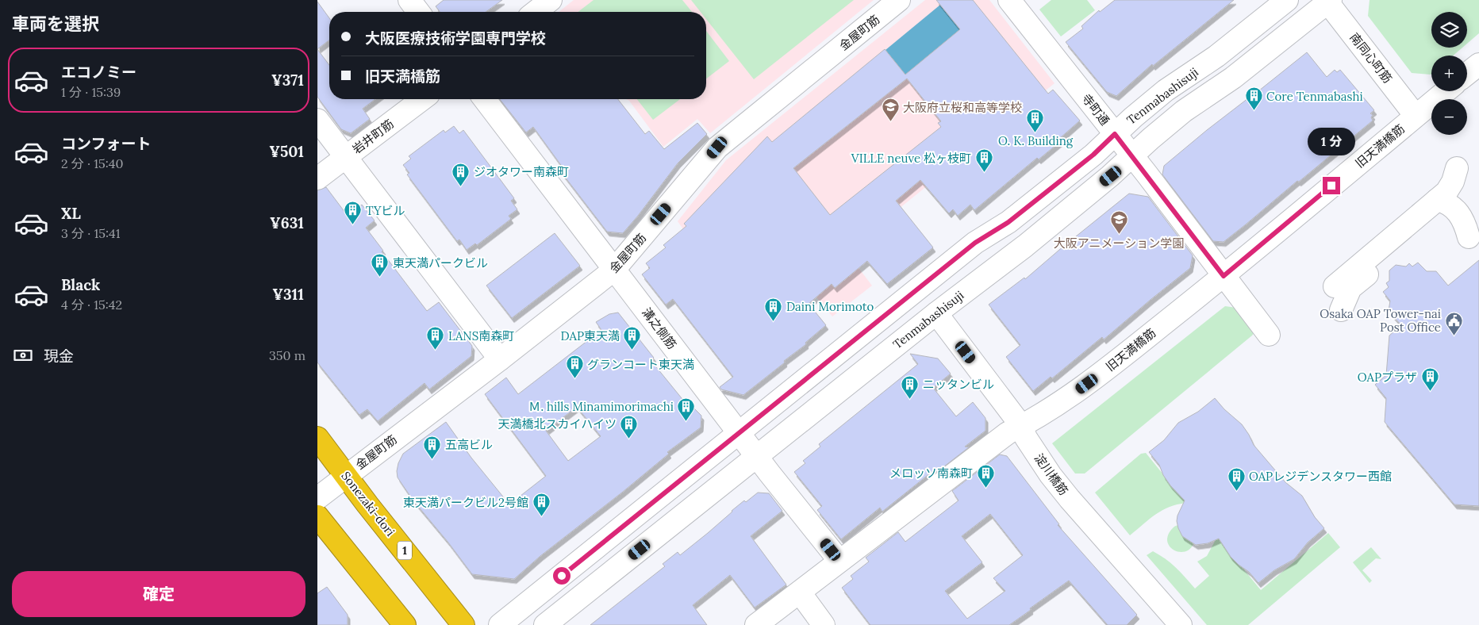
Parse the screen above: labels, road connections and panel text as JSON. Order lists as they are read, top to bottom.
{
  "streets": {
    "highway": ["Sonezaki-dori", "1"],
    "street": [
      "金屋町筋",
      "南同心町筋",
      "Tenmabashisuji",
      "寺町通",
      "岩井町筋",
      "旧天満橋筋",
      "溝之側筋",
      "淀川橋筋"
    ]
  },
  "crossings": [
    ["金屋町筋", "溝之側筋"],
    ["金屋町筋", "Sonezaki-dori"],
    ["南同心町筋", "Tenmabashisuji"],
    ["南同心町筋", "旧天満橋筋"],
    ["Tenmabashisuji", "寺町通"],
    ["Tenmabashisuji", "溝之側筋"],
    ["Tenmabashisuji", "淀川橋筋"],
    ["寺町通", "旧天満橋筋"],
    ["旧天満橋筋", "溝之側筋"],
    ["旧天満橋筋", "淀川橋筋"]
  ],
  "places": {
    "building": [
      "Core Tenmabashi",
      "O. K. Building",
      "VILLE neuve 松ヶ枝町",
      "ジオタワー南森町",
      "TYビル",
      "東天満パークビル",
      "Daini Morimoto",
      "LANS南森町",
      "DAP東天満",
      "グランコート東天満",
      "OAPプラザ",
      "ニッタンビル",
      "Ｍ. hills Minamimorimachi",
      "天満橋北スカイハイツ",
      "五高ビル",
      "メロッソ南森町",
      "OAPレジデンスタワー西館",
      "東天満パークビル2号館"
    ],
    "school or university": ["大阪府立桜和高等学校", "大阪アニメーション学園"],
    "public building": ["Osaka OAP Tower-nai Post Office"]
  },
  "page": {
    "heading": "車両を選択",
    "map_buttons": ["+", "−"],
    "banner": ["大阪医療技術学園専門学校", "旧天満橋筋"],
    "list": [
      {
        "name": "エコノミー",
        "note": "1 分 · 15:39",
        "value": "¥371"
      },
      {
        "name": "コンフォート",
        "note": "2 分 · 15:40",
        "value": "¥501"
      },
      {
        "name": "XL",
        "note": "3 分 · 15:41",
        "value": "¥631"
      },
      {
        "name": "Black",
        "note": "4 分 · 15:42",
        "value": "¥311"
      }
    ],
    "bubble": "1 分",
    "pay": ["現金", "350 m"],
    "buttons": "確定"
  }
}
